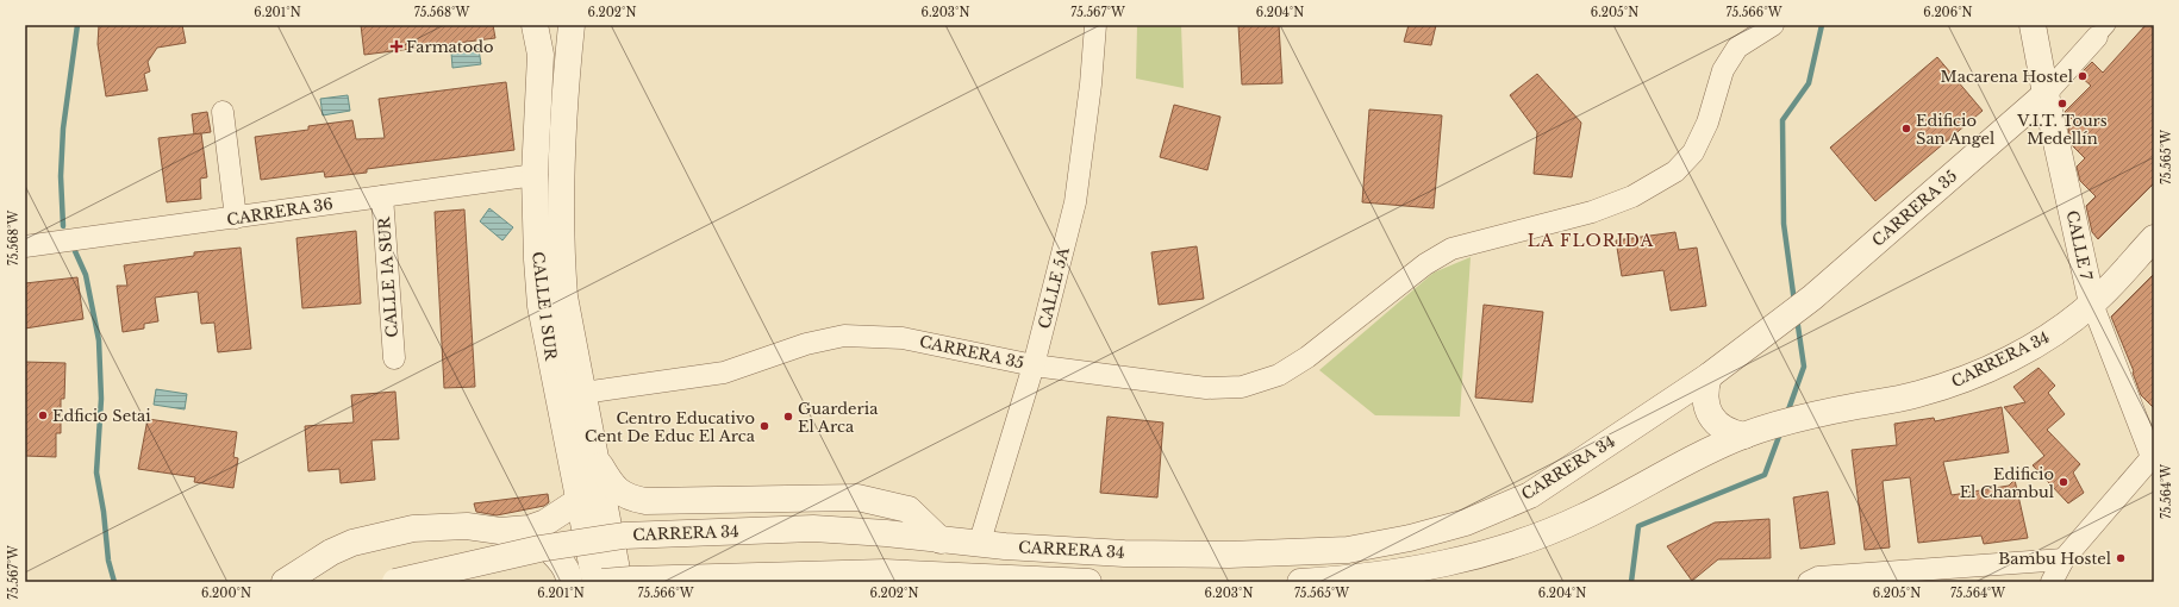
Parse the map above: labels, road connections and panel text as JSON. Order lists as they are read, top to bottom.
{
  "streets": {
    "street": [
      "CARRERA 35",
      "CARRERA 36",
      "CALLE 7",
      "CALLE 1A SUR",
      "CALLE 5A",
      "CALLE 1 SUR",
      "CARRERA 34"
    ]
  },
  "crossings": [
    ["CARRERA 35", "CALLE 7"],
    ["CARRERA 35", "CALLE 5A"],
    ["CARRERA 35", "CALLE 1 SUR"],
    ["CARRERA 35", "CARRERA 34"],
    ["CARRERA 36", "CALLE 1A SUR"],
    ["CARRERA 36", "CALLE 1 SUR"],
    ["CALLE 7", "CARRERA 34"],
    ["CALLE 5A", "CARRERA 34"]
  ],
  "districts": ["LA FLORIDA"],
  "places": {
    "health": ["Farmatodo"],
    "other": [
      "Macarena Hostel",
      "V.I.T. Tours Medellín",
      "Edificio San Angel",
      "Edficio Setai",
      "Guarderia El Arca",
      "Centro Educativo Cent De Educ El Arca",
      "Edificio El Chambul",
      "Bambu Hostel"
    ]
  },
  "coordinates": [
    "6.201°N",
    "75.568°W",
    "6.202°N",
    "6.203°N",
    "75.567°W",
    "6.204°N",
    "6.205°N",
    "75.566°W",
    "6.206°N",
    "75.565°W",
    "75.564°W",
    "6.200°N"
  ]
}
